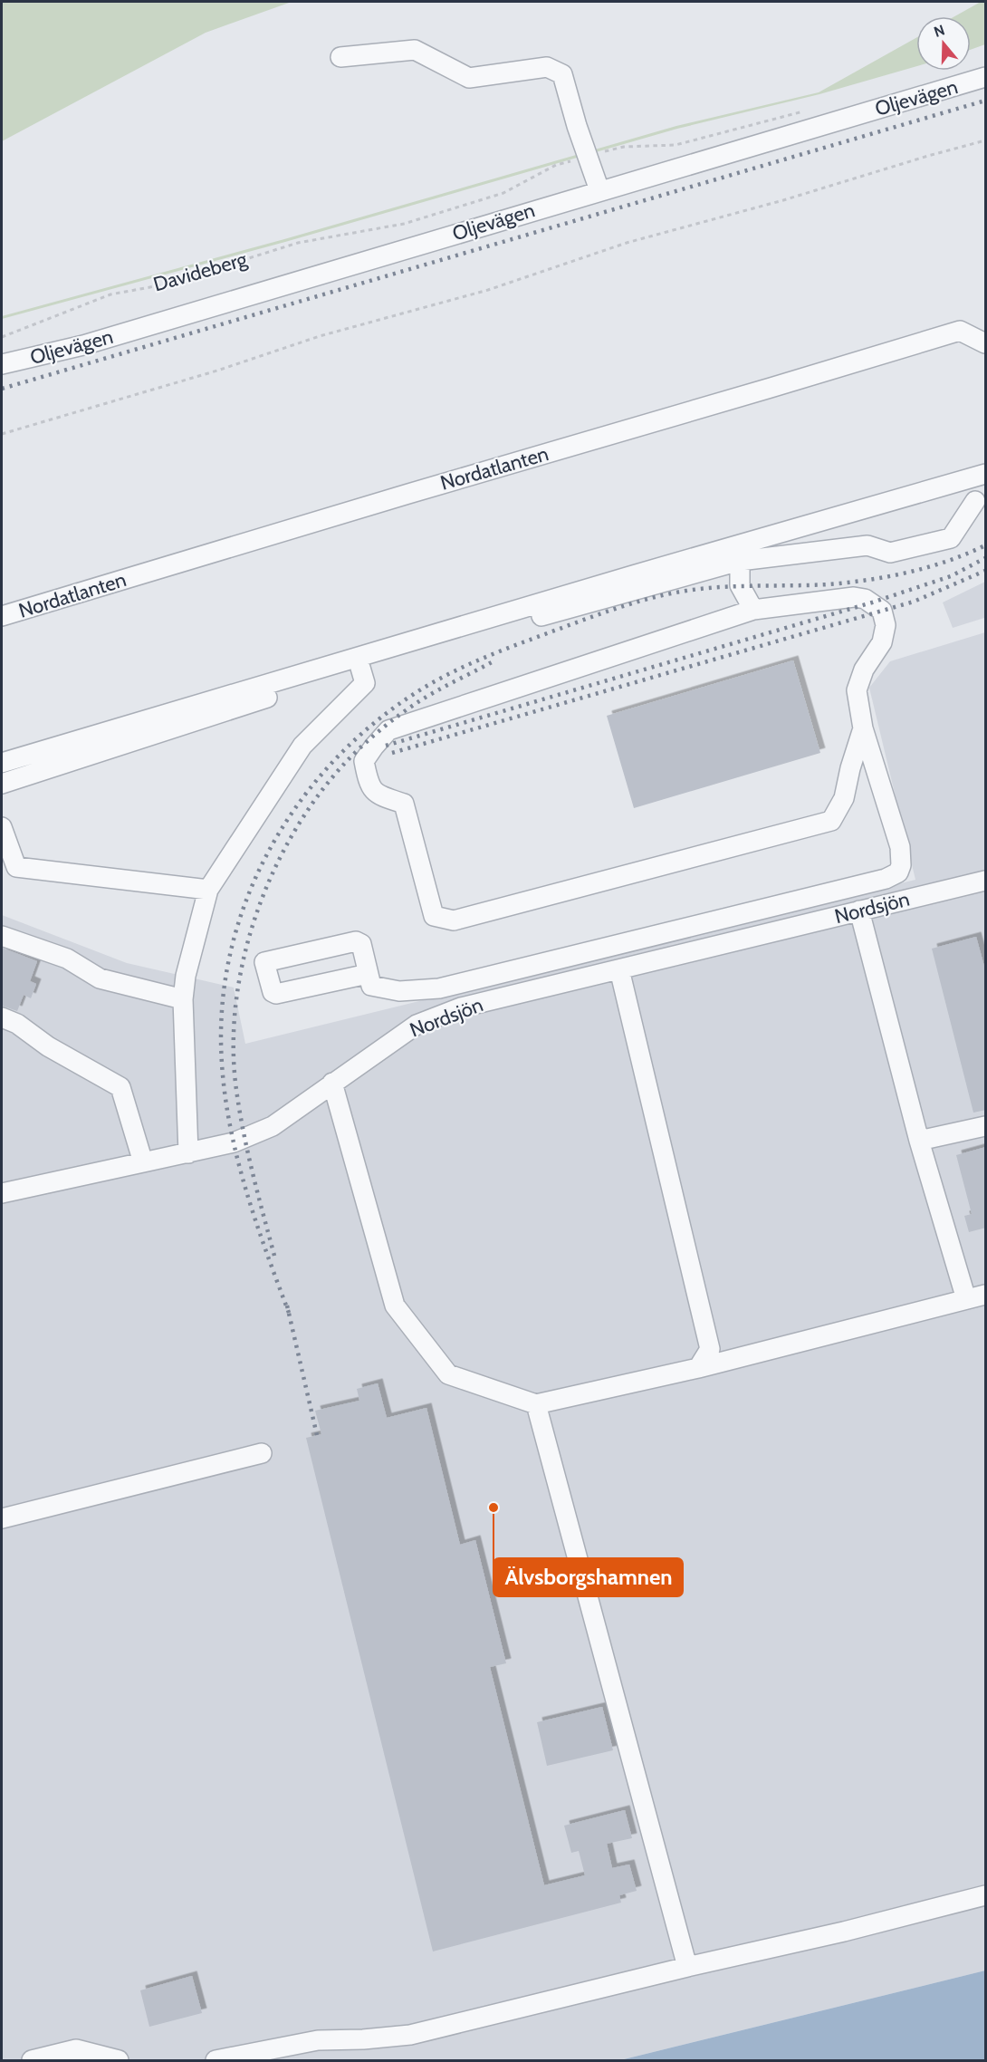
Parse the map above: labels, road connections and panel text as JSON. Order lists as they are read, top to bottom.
{
  "streets": {
    "street": ["Oljevägen", "Nordatlanten", "Nordsjön"],
    "path": ["Davideberg"]
  },
  "places": ["Älvsborgshamnen"],
  "north": "top"
}
